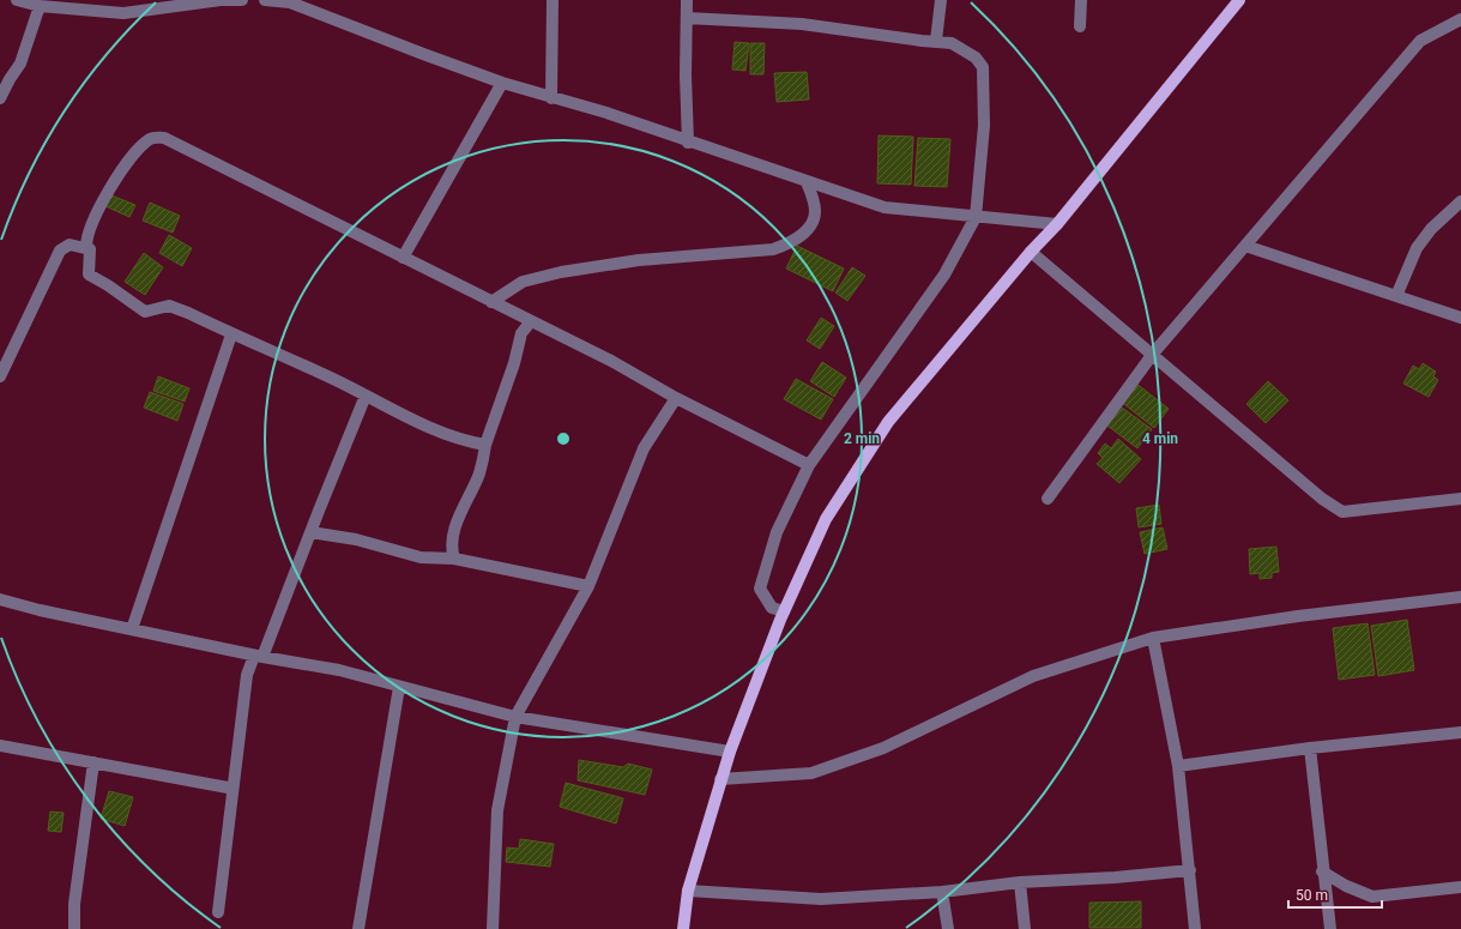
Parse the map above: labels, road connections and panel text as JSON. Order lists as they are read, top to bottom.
{
  "scale_bar": "50 m",
  "rings": ["2 min", "4 min"]
}
